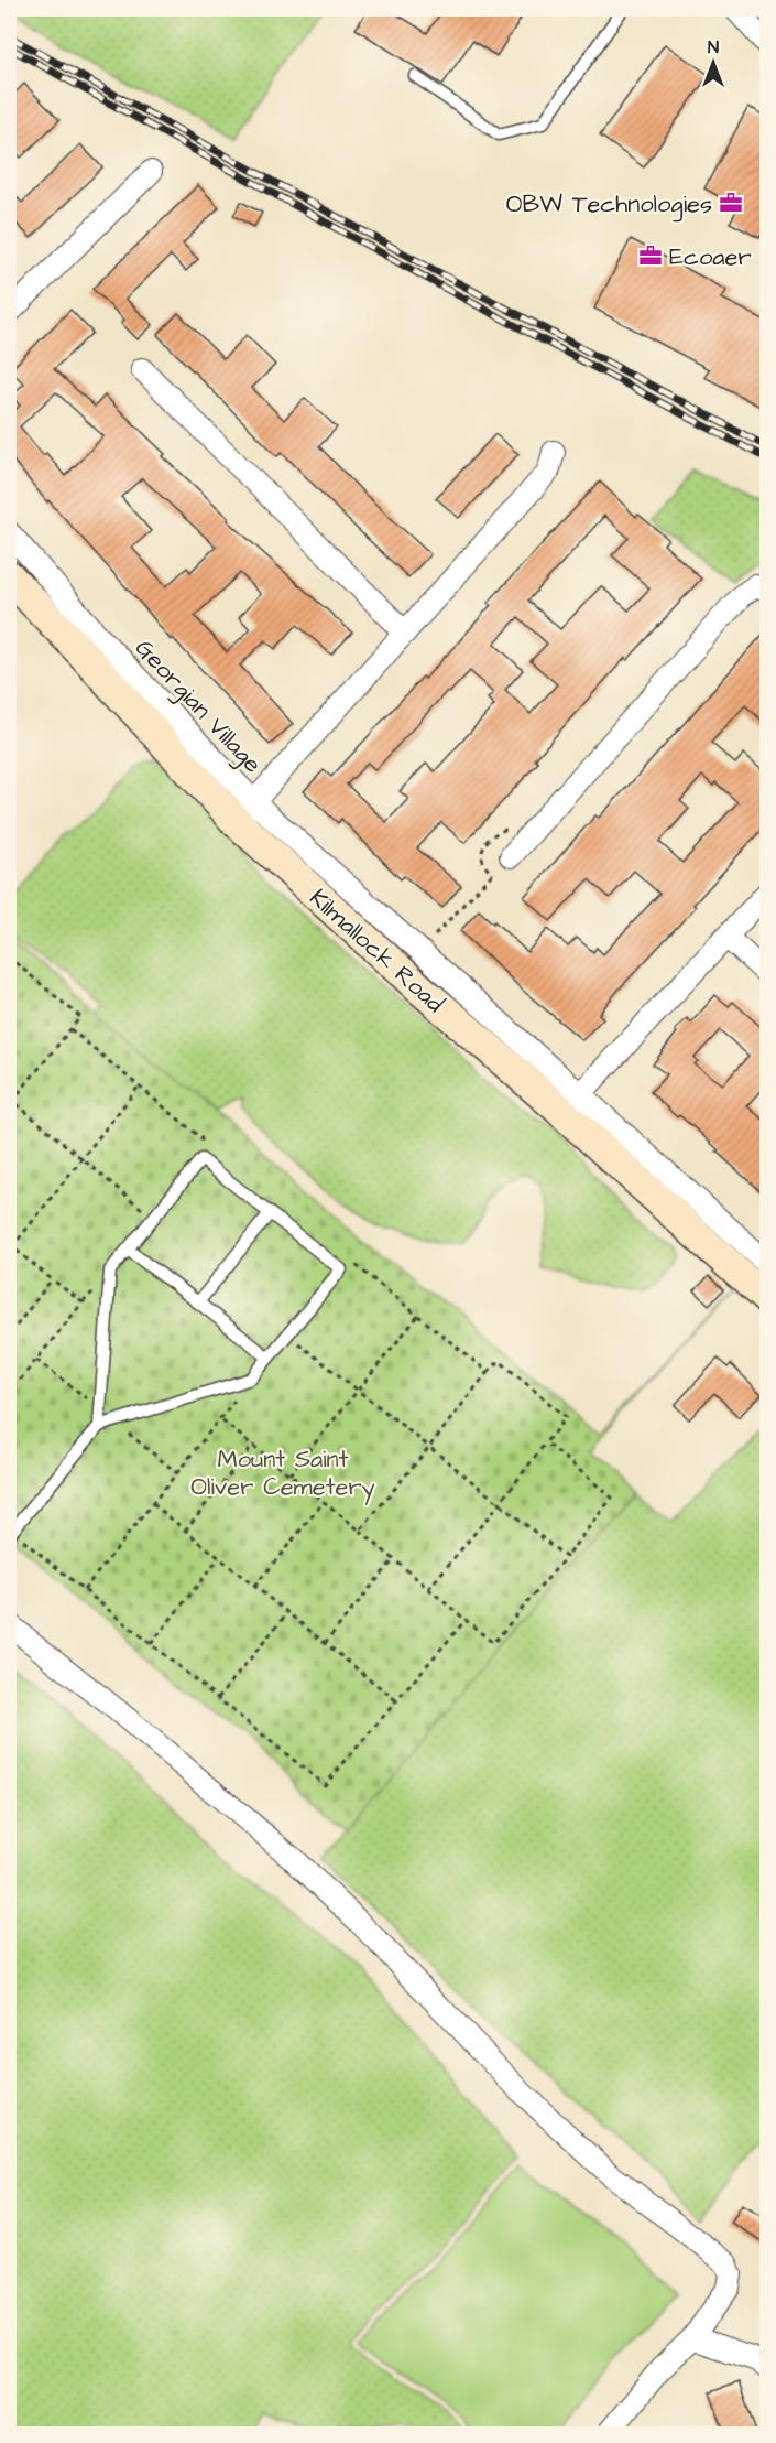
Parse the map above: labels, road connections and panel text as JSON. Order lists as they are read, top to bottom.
{
  "streets": {
    "main road": ["Kilmallock Road"],
    "street": ["Georgian Village"]
  },
  "crossings": [
    ["Georgian Village", "Kilmallock Road"]
  ],
  "parks": ["Mount Saint Oliver Cemetery"],
  "places": {
    "office": ["OBW Technologies", "Ecoaer"]
  },
  "north": "top"
}
